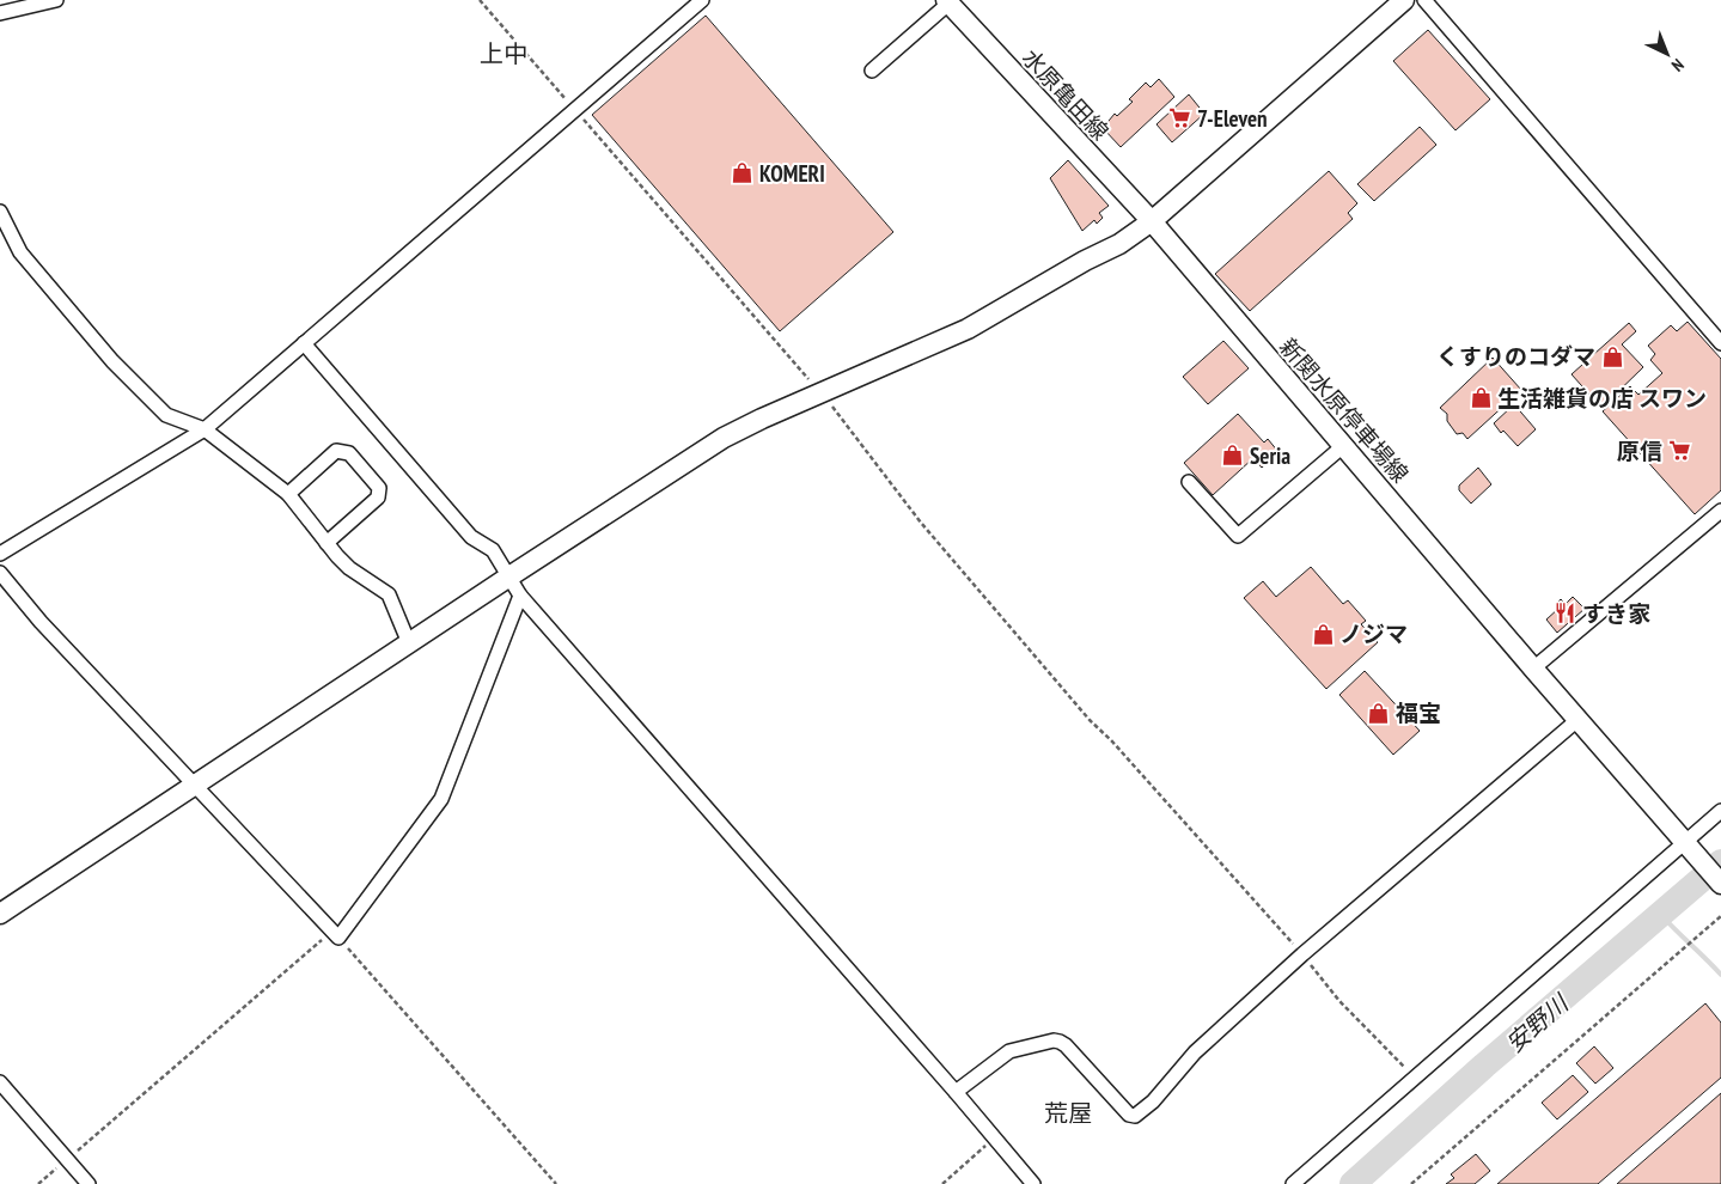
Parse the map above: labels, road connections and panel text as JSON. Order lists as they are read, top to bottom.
{
  "streets": {
    "main road": ["水原亀田線", "新関水原停車場線"]
  },
  "crossings": [
    ["水原亀田線", "新関水原停車場線"]
  ],
  "districts": ["上中", "荒屋"],
  "water": ["安野川"],
  "places": {
    "supermarket": ["7-Eleven", "原信"],
    "shop": [
      "KOMERI",
      "くすりのコダマ",
      "生活雑貨の店 スワン",
      "Seria",
      "ノジマ",
      "福宝"
    ],
    "restaurant": ["すき家"]
  },
  "north": "bottom right"
}
